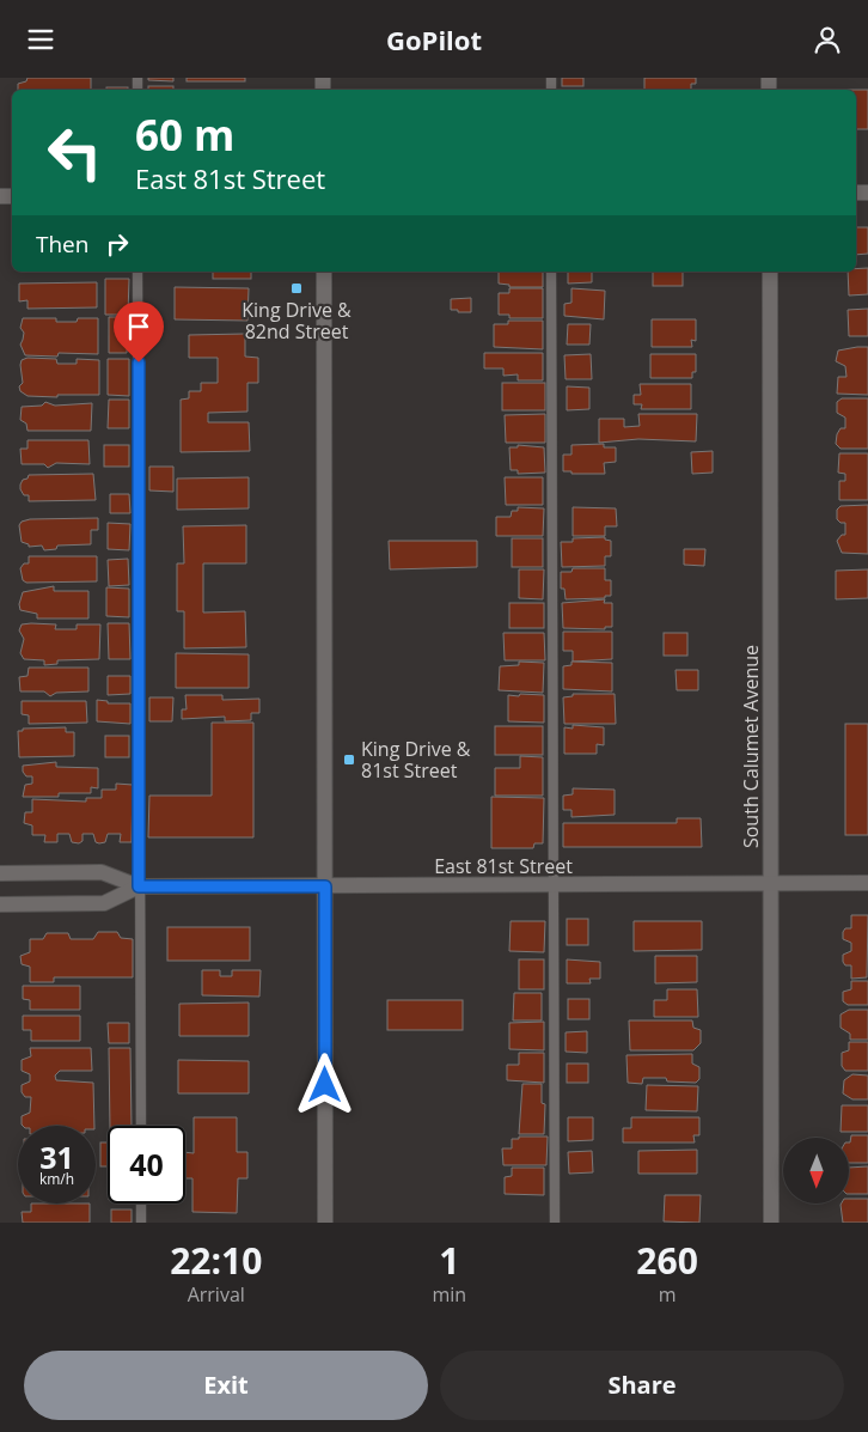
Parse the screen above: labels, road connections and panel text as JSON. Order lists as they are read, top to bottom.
{
  "streets": {
    "street": ["South Calumet Avenue", "East 81st Street"]
  },
  "crossings": [
    ["South Calumet Avenue", "East 81st Street"]
  ],
  "places": {
    "transit": ["King Drive & 82nd Street", "King Drive & 81st Street"]
  },
  "north": "bottom",
  "page": {
    "header": "GoPilot",
    "turn": ["60 m", "East 81st Street"],
    "then": "Then",
    "speed": "31 km/h",
    "limit": "40",
    "eta": [
      "22:10",
      "Arrival",
      "1",
      "min",
      "260",
      "m"
    ],
    "buttons": ["Exit", "Share"]
  }
}
